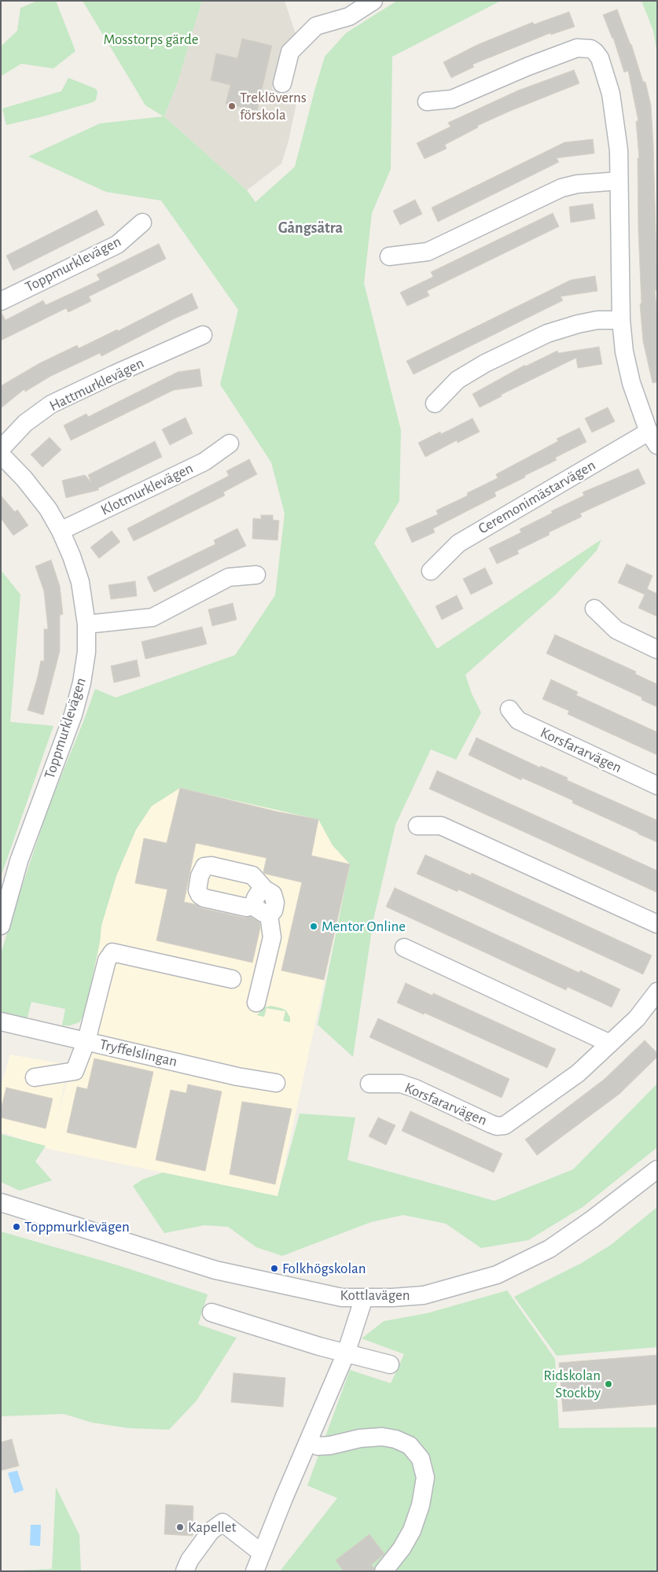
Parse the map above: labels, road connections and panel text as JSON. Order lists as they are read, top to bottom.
{
  "streets": {
    "street": [
      "Toppmurklevägen",
      "Hattmurklevägen",
      "Klotmurklevägen",
      "Ceremonimästarvägen",
      "Korsfararvägen",
      "Tryffelslingan",
      "Kottlavägen"
    ]
  },
  "crossings": [
    ["Toppmurklevägen", "Klotmurklevägen"]
  ],
  "districts": ["Gångsätra"],
  "parks": ["Mosstorps gärde"],
  "places": [
    "Treklöverns förskola",
    "Mentor Online",
    "Toppmurklevägen",
    "Folkhögskolan",
    "Ridskolan Stockby",
    "Kapellet"
  ]
}
